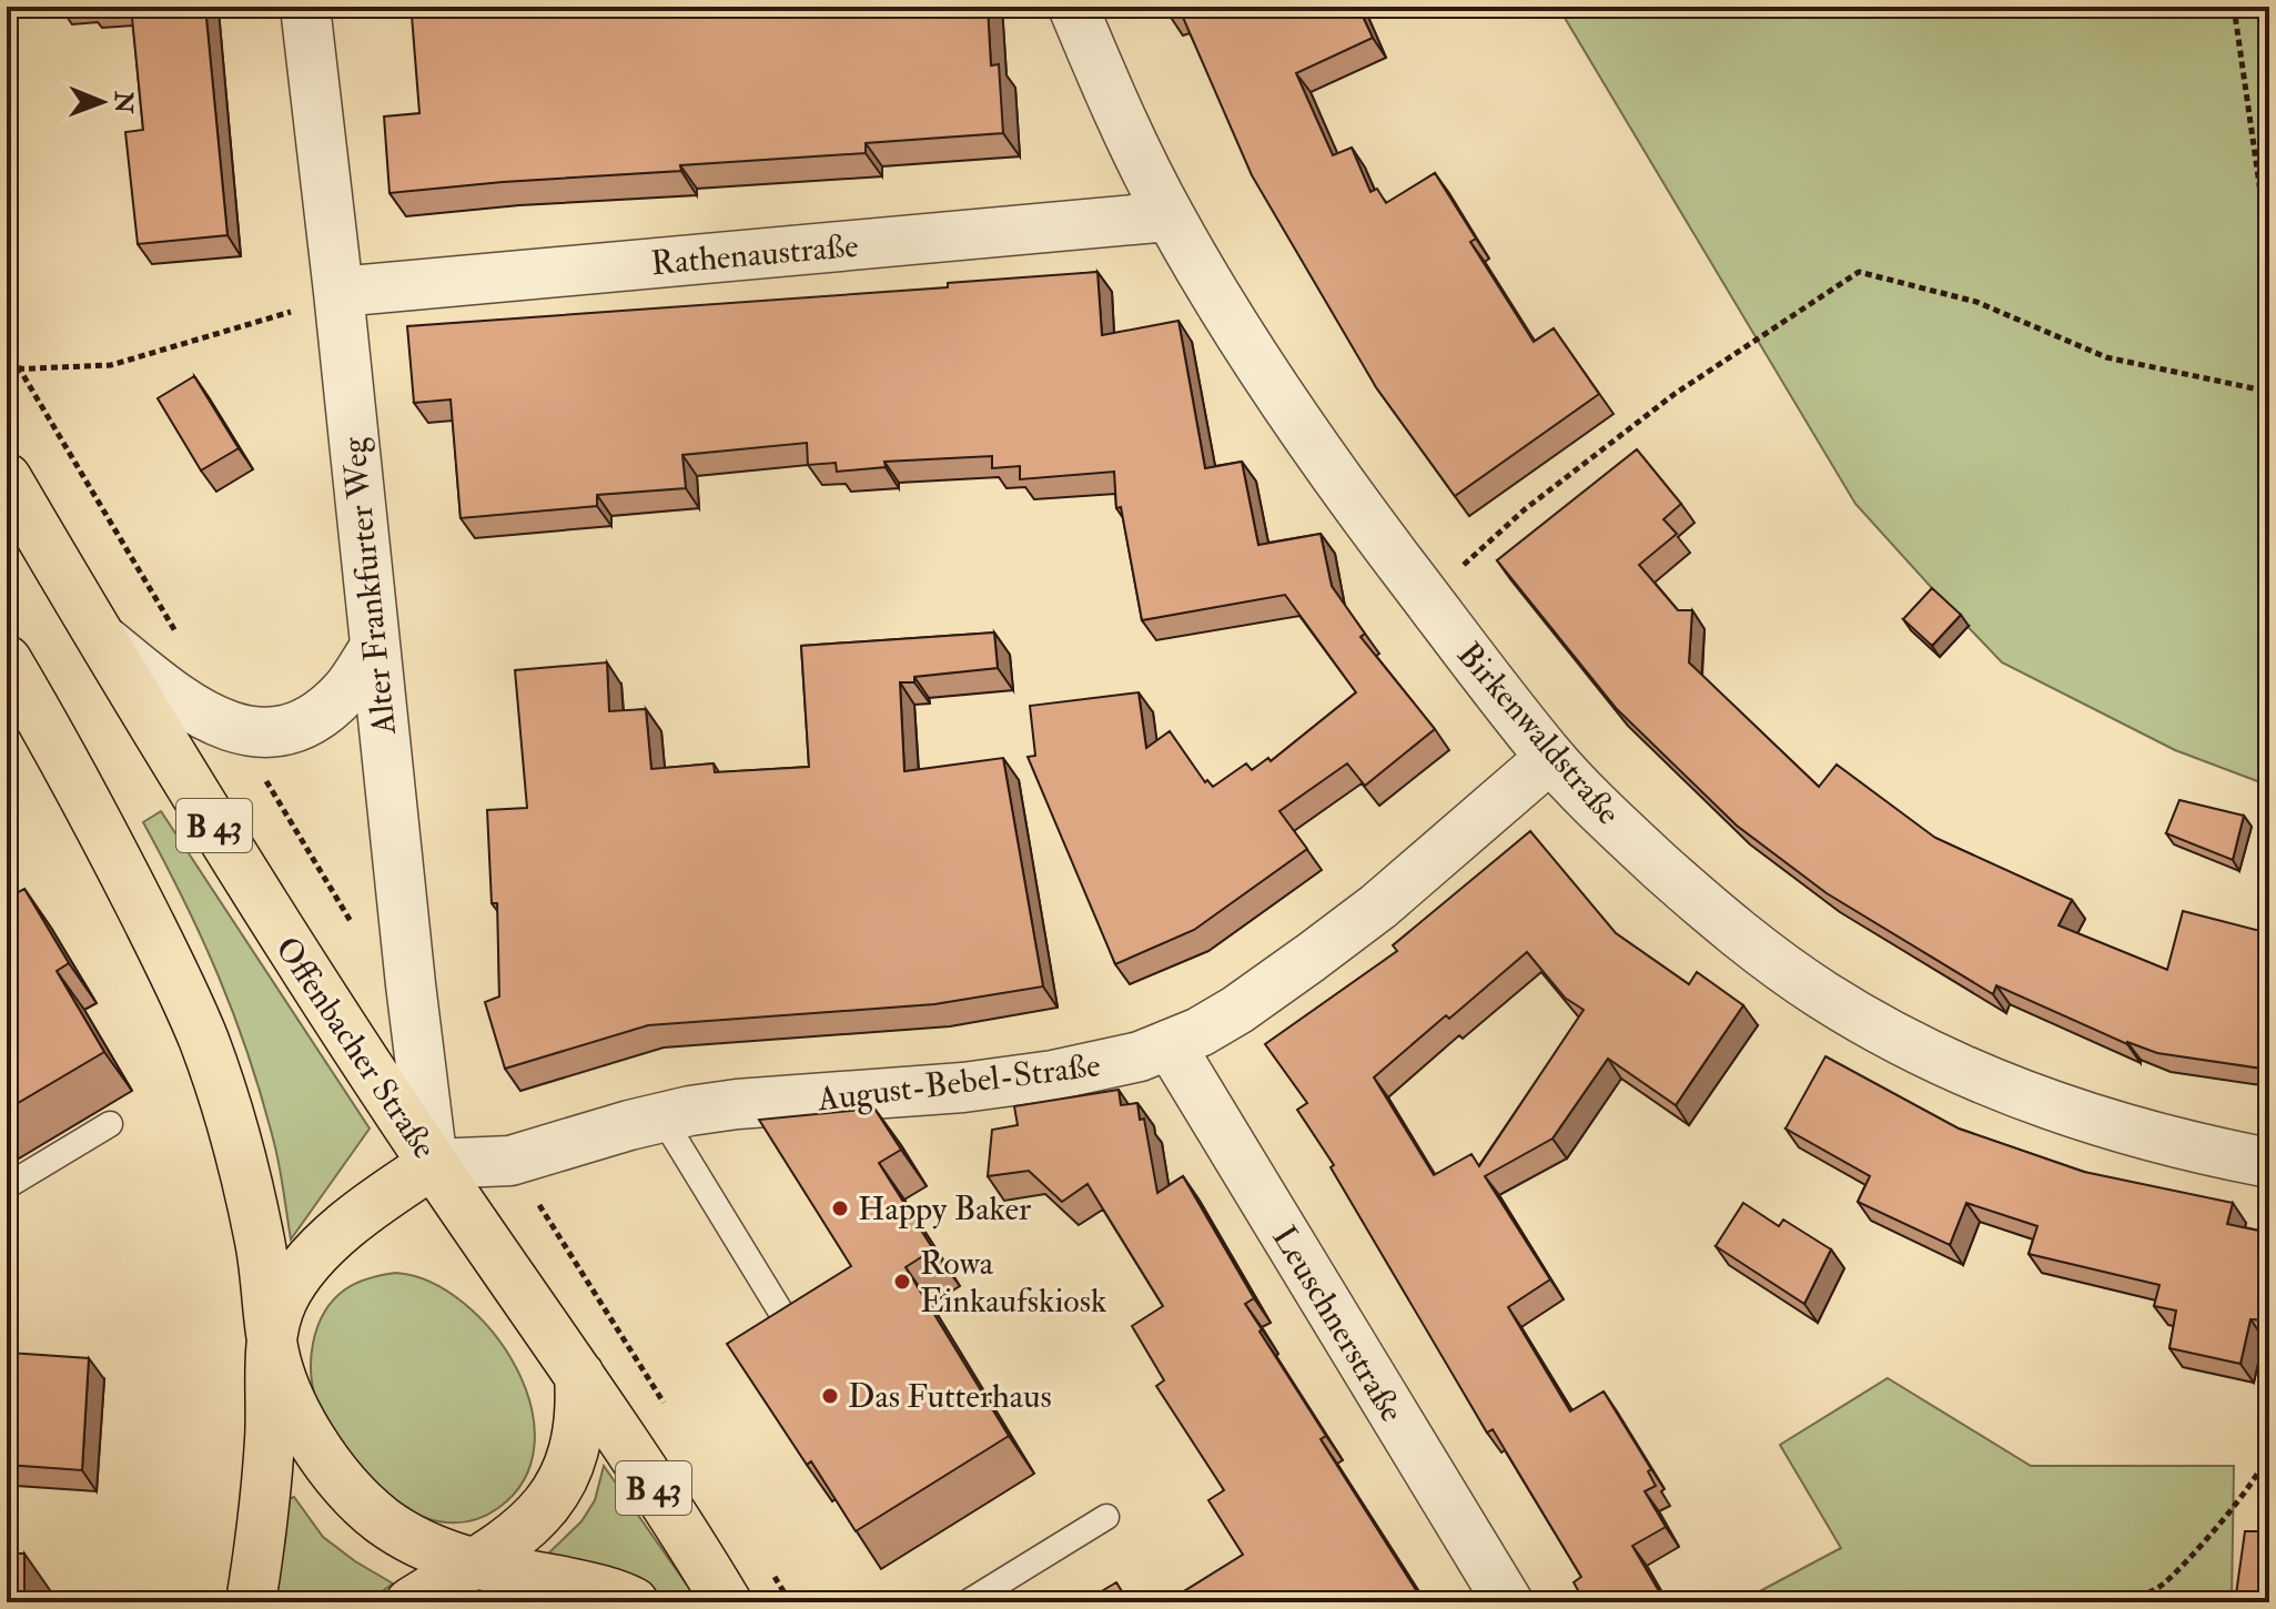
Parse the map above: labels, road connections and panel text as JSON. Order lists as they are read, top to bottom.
{
  "streets": {
    "main road": ["B 43", "Offenbacher Straße"],
    "street": [
      "Rathenaustraße",
      "Alter Frankfurter Weg",
      "Birkenwaldstraße",
      "August-Bebel-Straße",
      "Leuschnerstraße"
    ]
  },
  "crossings": [
    ["Rathenaustraße", "Alter Frankfurter Weg"],
    ["Rathenaustraße", "Birkenwaldstraße"],
    ["Alter Frankfurter Weg", "Offenbacher Straße"],
    ["Alter Frankfurter Weg", "August-Bebel-Straße"],
    ["Birkenwaldstraße", "August-Bebel-Straße"],
    ["Offenbacher Straße", "August-Bebel-Straße"],
    ["August-Bebel-Straße", "Leuschnerstraße"]
  ],
  "places": ["Happy Baker", "Rowa Einkaufskiosk", "Das Futterhaus"],
  "north": "right"
}
